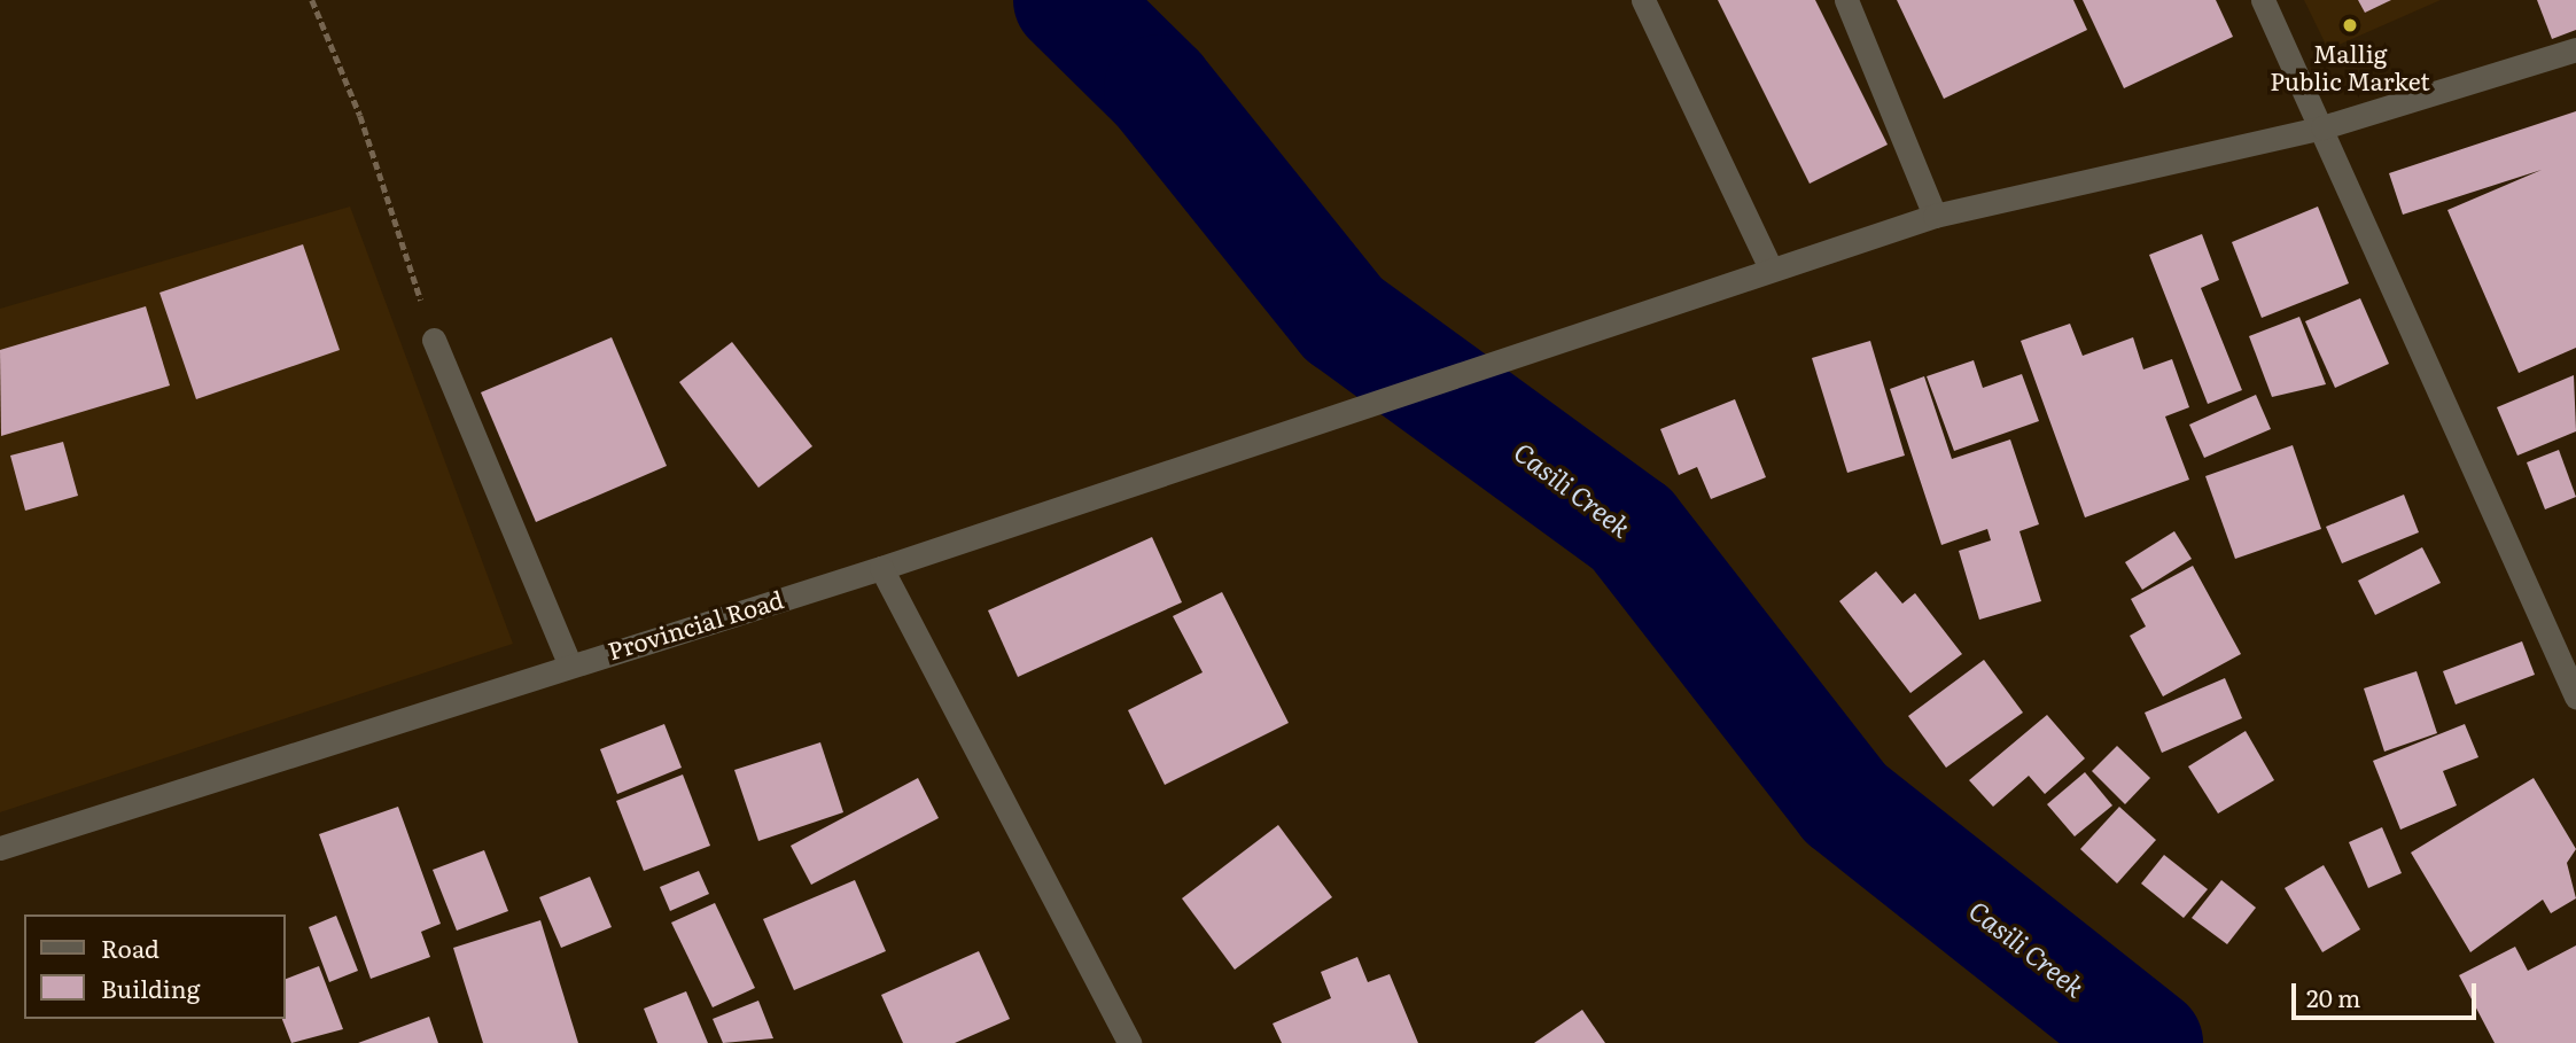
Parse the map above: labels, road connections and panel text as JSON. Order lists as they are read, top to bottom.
{
  "streets": {
    "street": ["Provincial Road"]
  },
  "water": ["Casili Creek"],
  "places": ["Mallig Public Market"],
  "legend": ["Road", "Building"],
  "scale_bar": "20 m"
}
